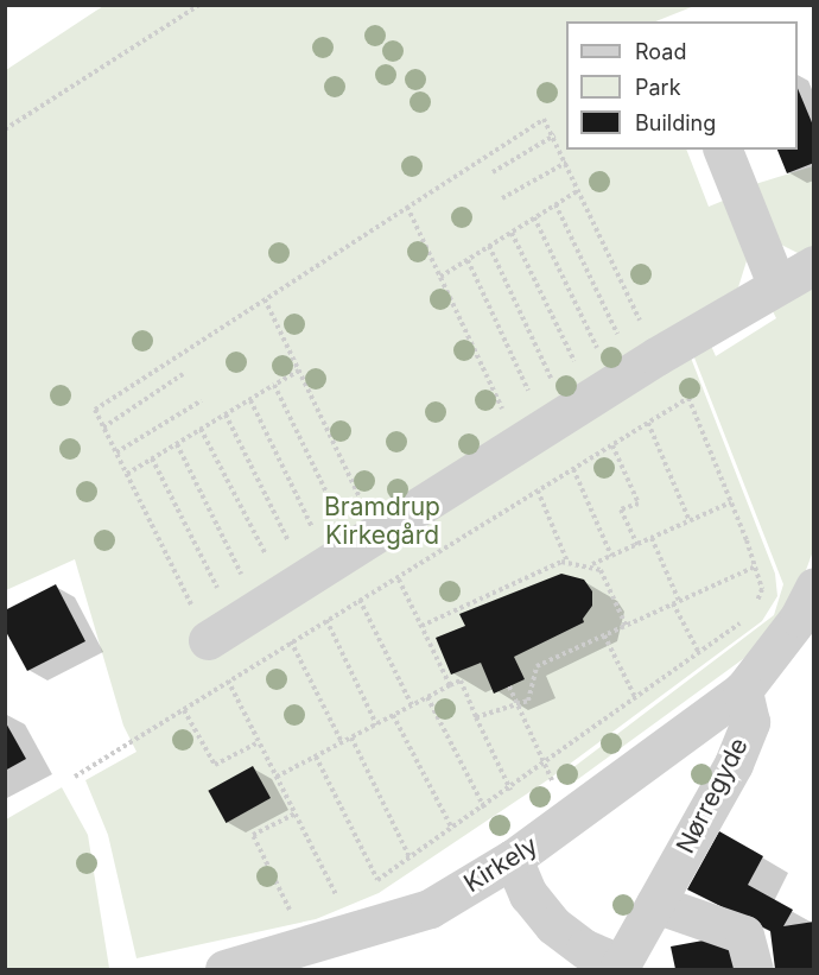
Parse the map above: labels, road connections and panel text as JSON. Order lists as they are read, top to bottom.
{
  "streets": {
    "street": ["Nørregyde", "Kirkely"]
  },
  "crossings": [
    ["Nørregyde", "Kirkely"]
  ],
  "parks": ["Bramdrup Kirkegård"],
  "legend": ["Road", "Park", "Building"]
}
